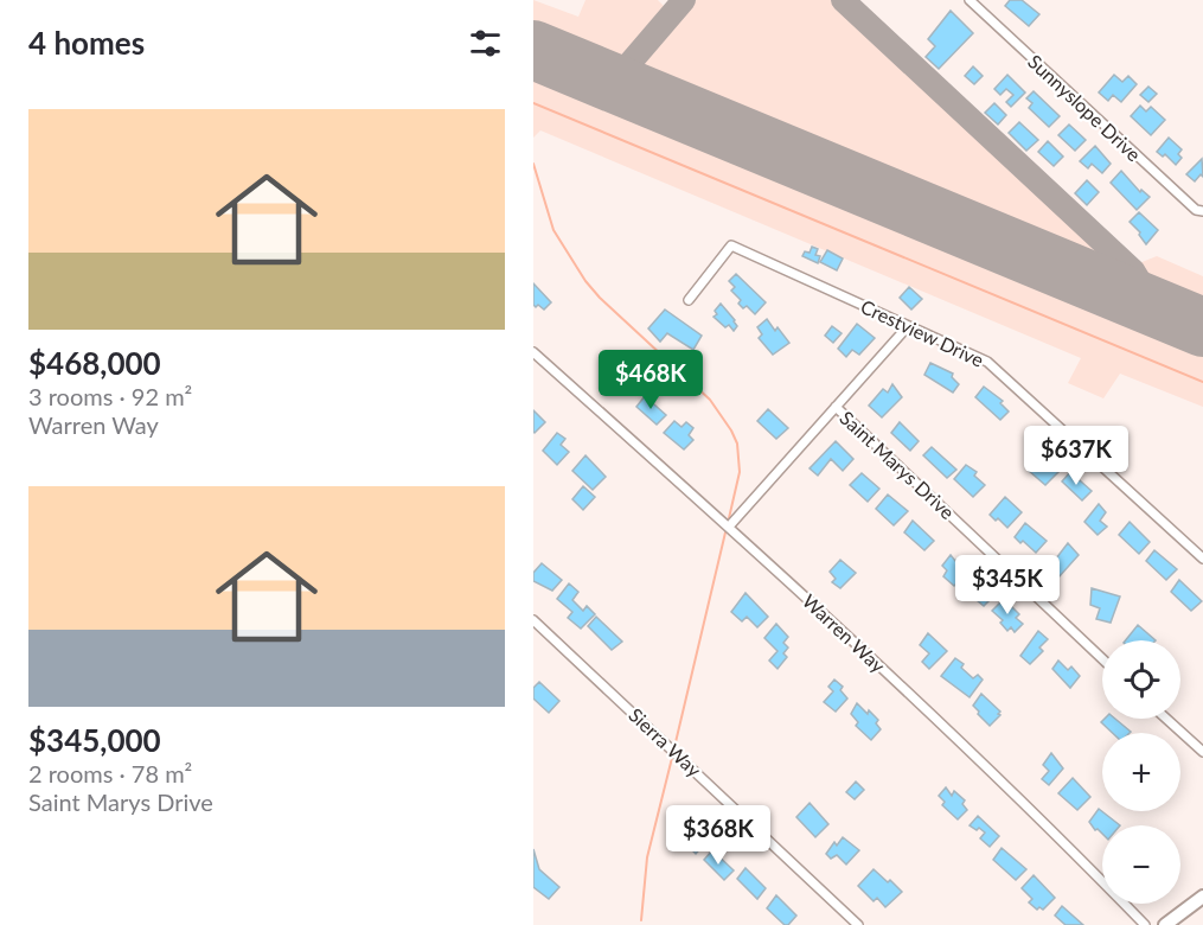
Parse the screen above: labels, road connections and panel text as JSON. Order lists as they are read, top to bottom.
{
  "streets": {
    "street": [
      "Sunnyslope Drive",
      "Crestview Drive",
      "Saint Marys Drive",
      "Warren Way",
      "Sierra Way"
    ]
  },
  "page": {
    "heading": "4 homes",
    "list": [
      {
        "name": "$468,000",
        "note": "3 rooms · 92 m² · Warren Way"
      },
      {
        "name": "$345,000",
        "note": "2 rooms · 78 m² · Saint Marys Drive"
      }
    ],
    "price": [
      "$468K",
      "$637K",
      "$345K",
      "$368K"
    ],
    "map_buttons": ["+", "−"]
  }
}
